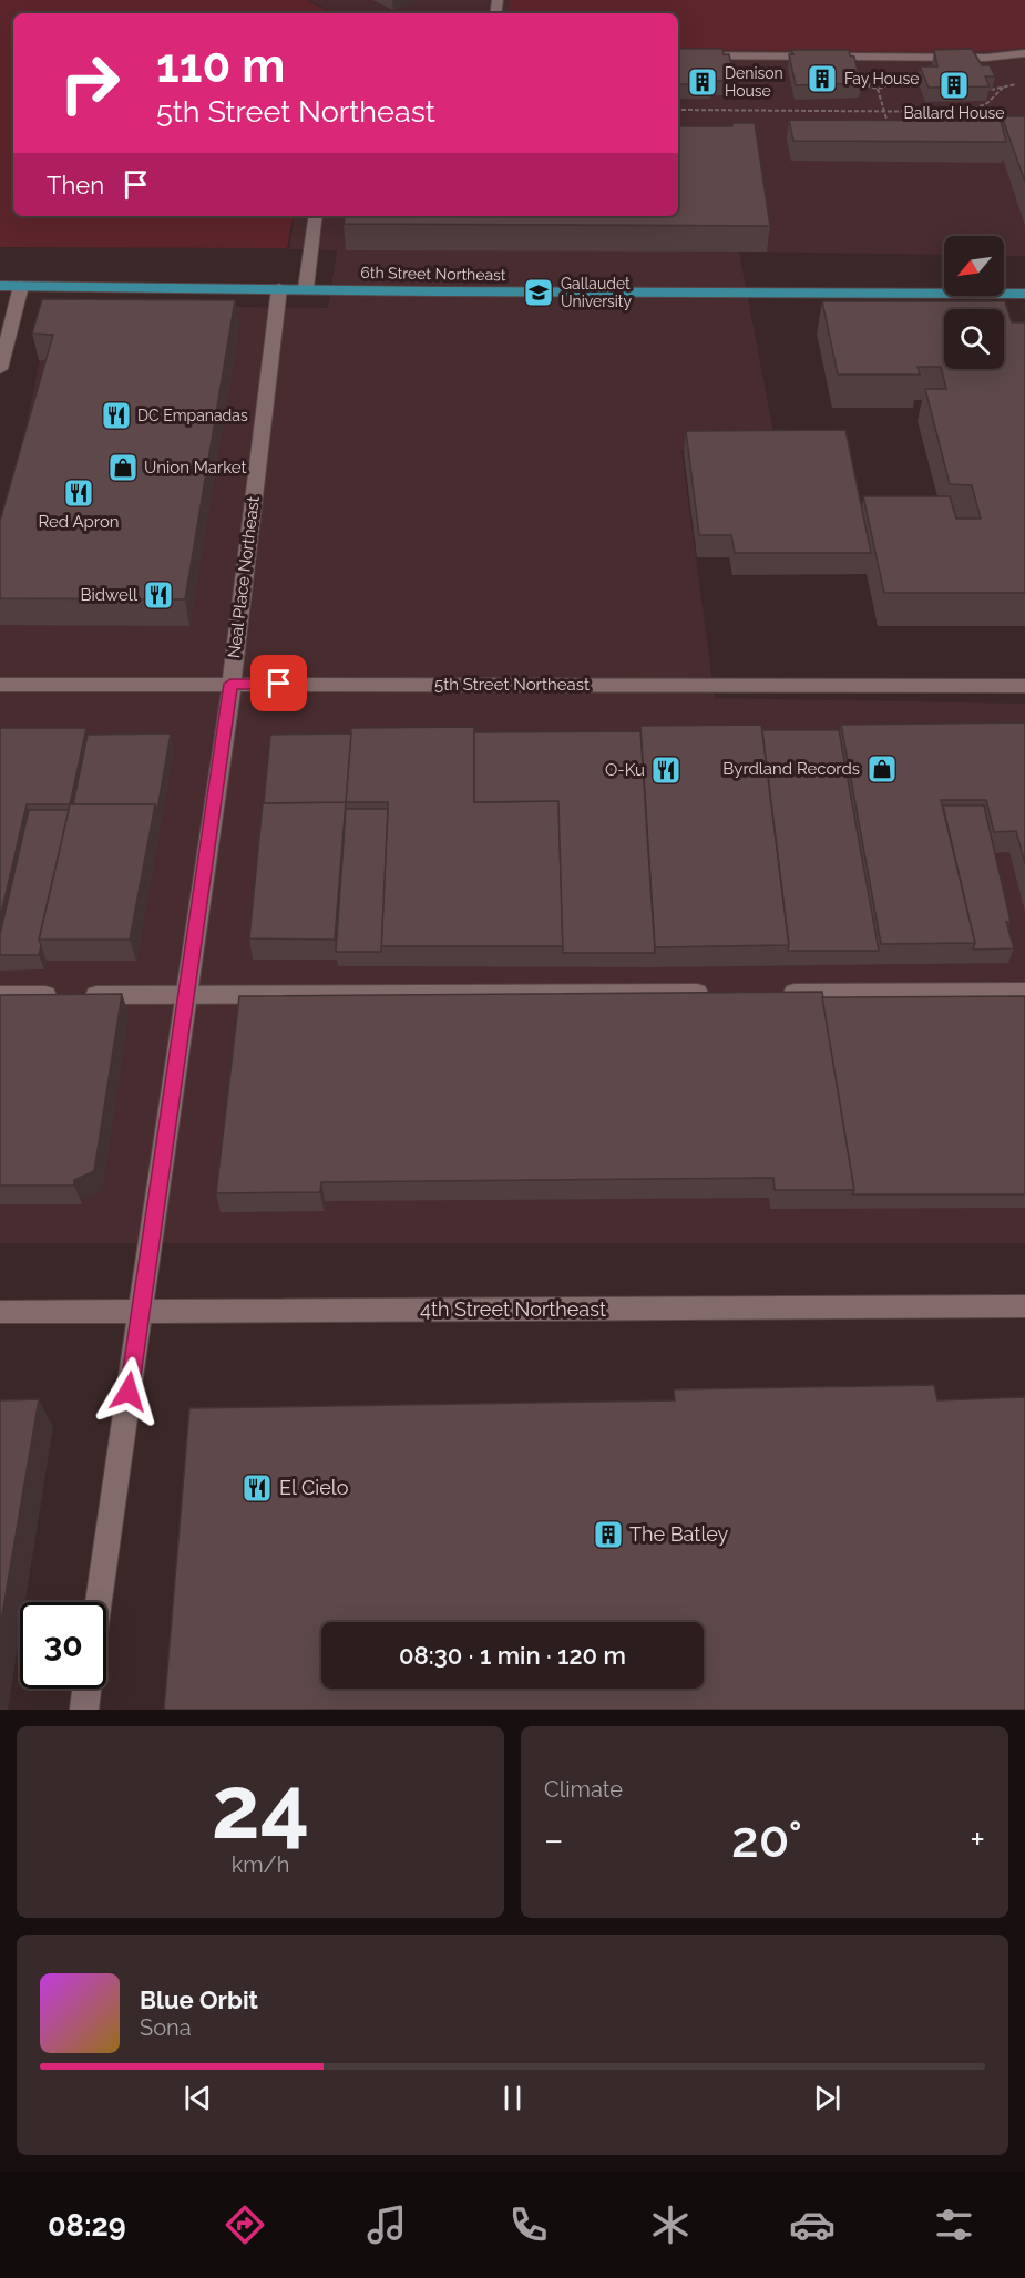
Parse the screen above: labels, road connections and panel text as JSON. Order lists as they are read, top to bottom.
{
  "streets": {
    "main road": ["6th Street Northeast"],
    "street": ["Neal Place Northeast", "5th Street Northeast", "4th Street Northeast"]
  },
  "crossings": [
    ["6th Street Northeast", "Neal Place Northeast"],
    ["Neal Place Northeast", "5th Street Northeast"],
    ["Neal Place Northeast", "4th Street Northeast"]
  ],
  "places": {
    "building": [
      "Fay House",
      "Denison House",
      "Ballard House",
      "The Batley"
    ],
    "school or university": ["Gallaudet University"],
    "restaurant": [
      "DC Empanadas",
      "Red Apron",
      "Bidwell",
      "O-Ku",
      "El Cielo"
    ],
    "shop": ["Union Market", "Byrdland Records"]
  },
  "north": "bottom left",
  "page": {
    "turn": ["110 m", "5th Street Northeast"],
    "then": "Then",
    "limit": "30",
    "trip": "08:30 · 1 min · 120 m",
    "tile": [
      ["24", "km/h"],
      "Climate"
    ],
    "heat": ["−", "20°", "+"],
    "song": ["Blue Orbit", "Sona"],
    "tabs": "08:29"
  }
}
